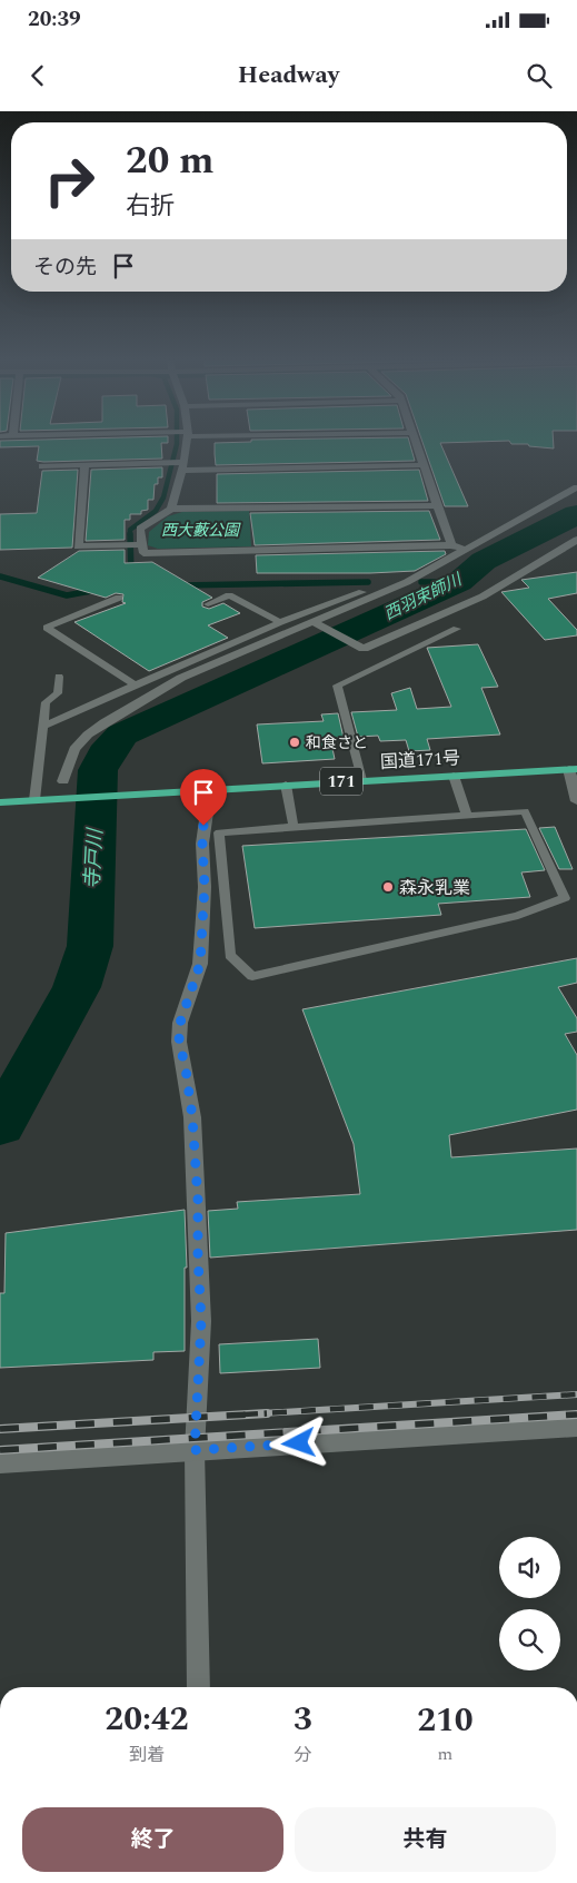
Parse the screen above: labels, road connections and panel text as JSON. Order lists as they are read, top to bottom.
{
  "streets": {
    "highway": ["国道171号", "171"]
  },
  "water": ["西羽束師川", "寺戸川"],
  "parks": ["西大藪公園"],
  "places": ["和食さと", "森永乳業"],
  "page": {
    "status": "20:39",
    "header": "Headway",
    "turn": ["20 m", "右折"],
    "then": "その先",
    "eta": [
      "20:42",
      "到着",
      "3",
      "分",
      "210",
      "m"
    ],
    "buttons": ["終了", "共有"]
  }
}
